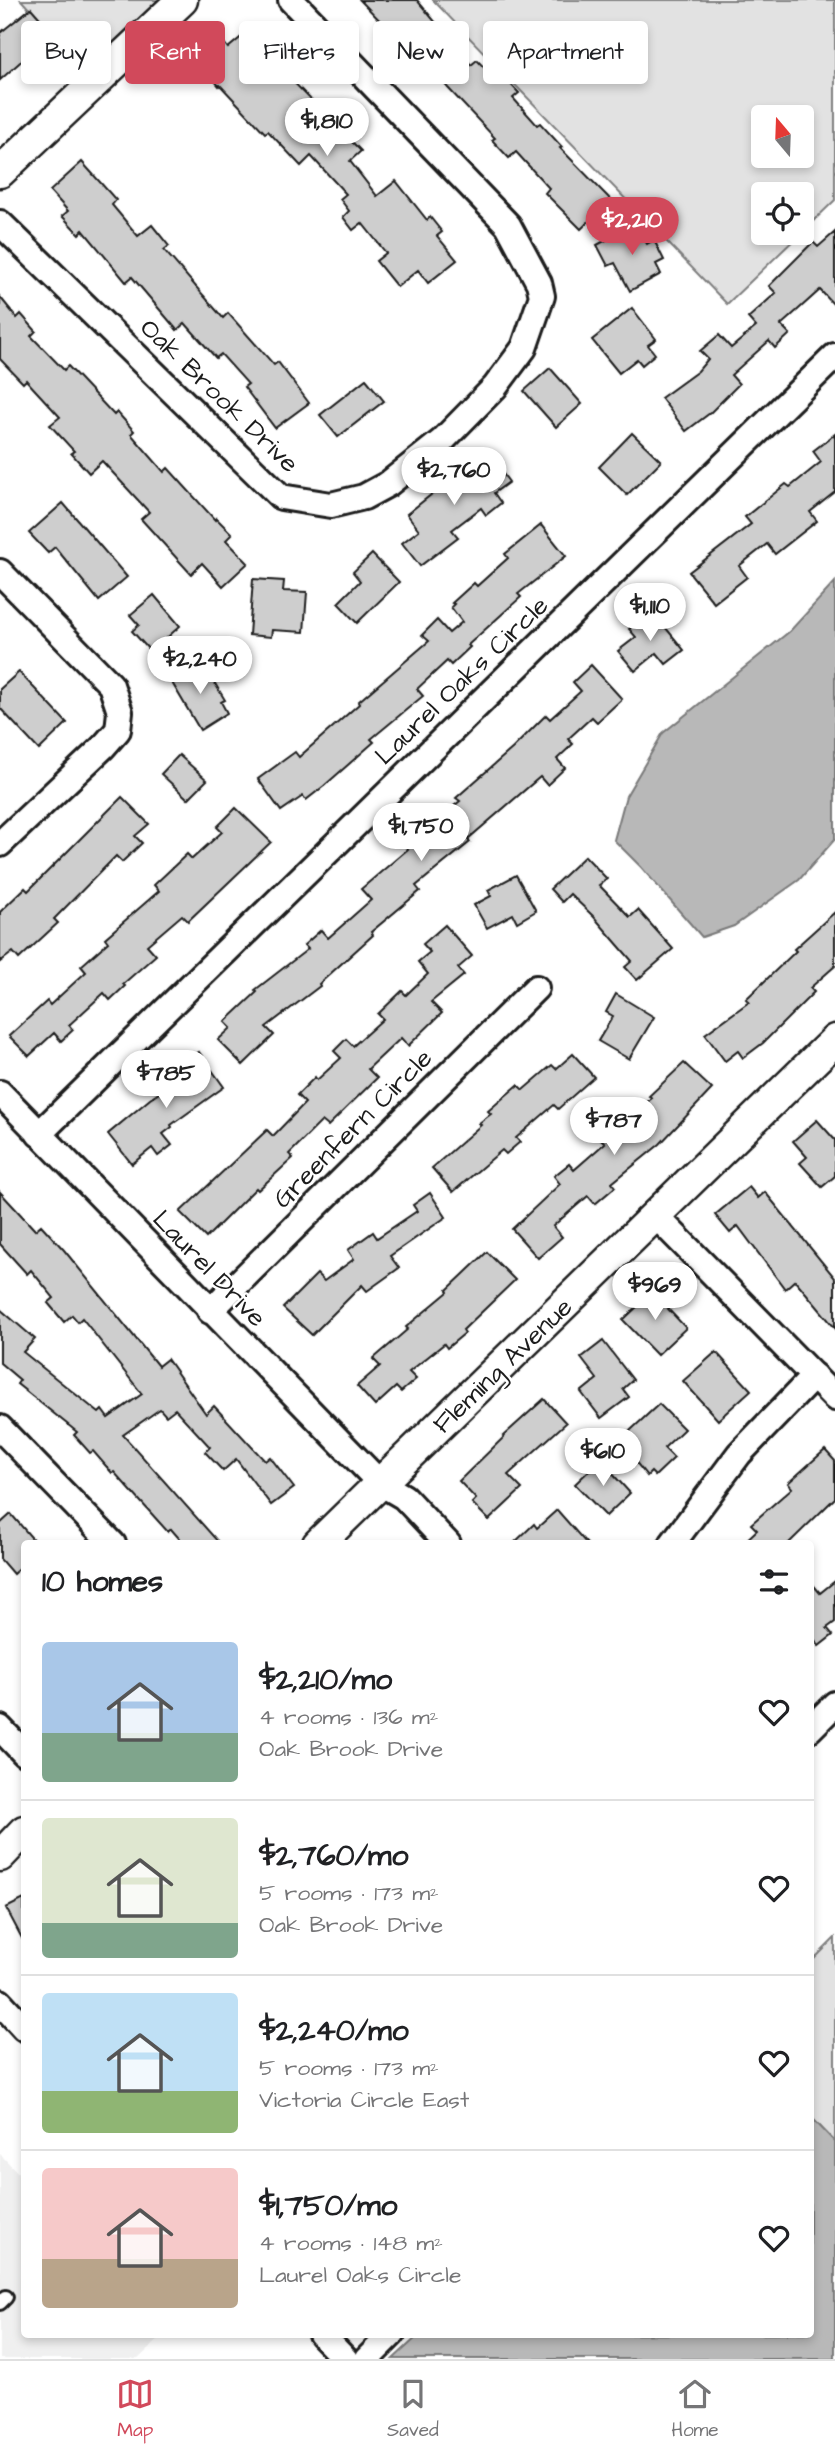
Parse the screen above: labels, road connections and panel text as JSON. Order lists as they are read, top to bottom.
{
  "streets": {
    "street": [
      "Oak Brook Drive",
      "Laurel Oaks Circle",
      "Greenfern Circle",
      "Laurel Drive",
      "Fleming Avenue"
    ]
  },
  "crossings": [
    ["Laurel Oaks Circle", "Laurel Drive"],
    ["Greenfern Circle", "Laurel Drive"],
    ["Laurel Drive", "Fleming Avenue"]
  ],
  "north": "top",
  "page": {
    "chip": [
      "Buy",
      "Rent",
      "Filters",
      "New",
      "Apartment"
    ],
    "price": [
      "$1,810",
      "$2,210",
      "$2,760",
      "$1,110",
      "$2,240",
      "$1,750",
      "$785",
      "$787",
      "$969",
      "$610"
    ],
    "heading": "10 homes",
    "list": [
      {
        "name": "$2,210/mo",
        "note": "4 rooms · 136 m² · Oak Brook Drive"
      },
      {
        "name": "$2,760/mo",
        "note": "5 rooms · 173 m² · Oak Brook Drive"
      },
      {
        "name": "$2,240/mo",
        "note": "5 rooms · 173 m² · Victoria Circle East"
      },
      {
        "name": "$1,750/mo",
        "note": "4 rooms · 148 m² · Laurel Oaks Circle"
      }
    ],
    "tabs": ["Map", "Saved", "Home"]
  }
}
